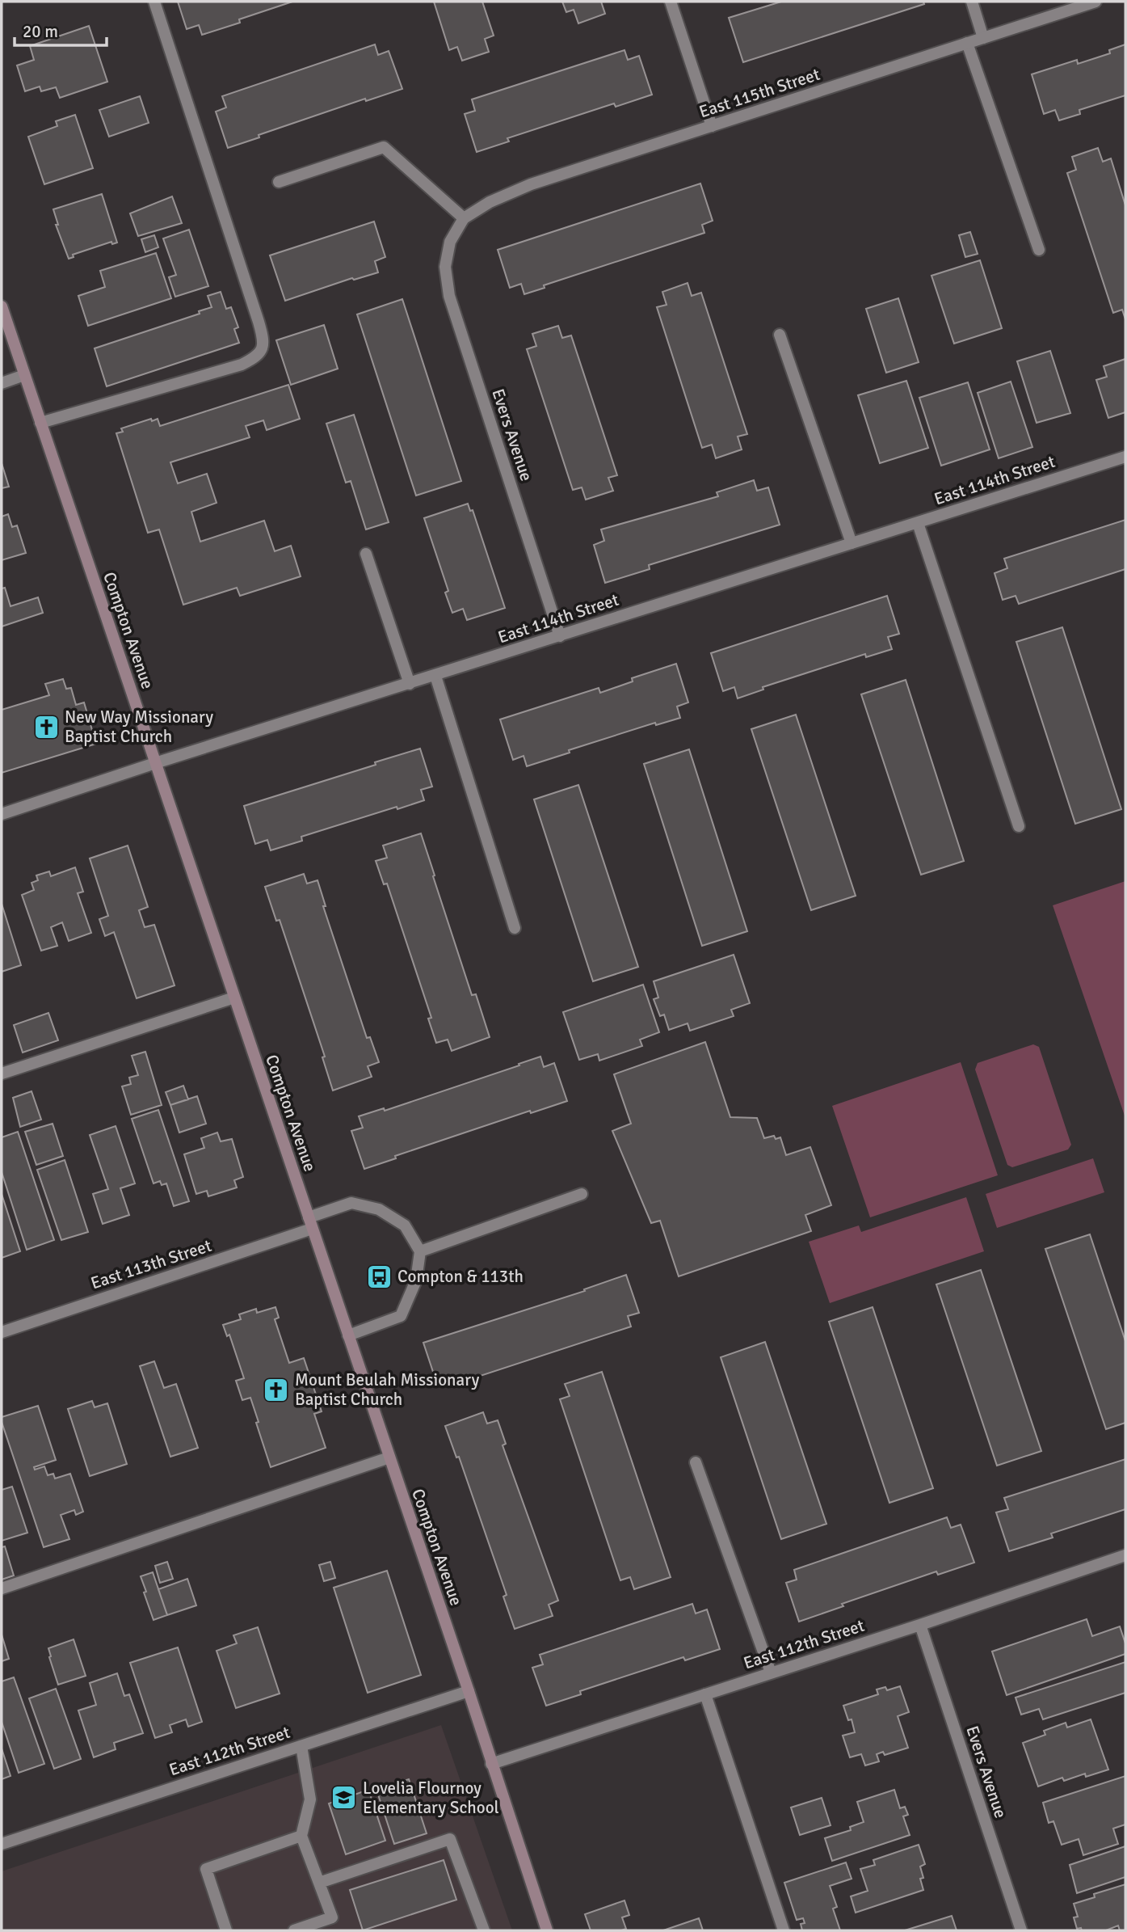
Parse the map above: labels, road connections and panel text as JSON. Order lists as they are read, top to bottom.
{
  "streets": {
    "main road": ["Compton Avenue"],
    "street": [
      "East 115th Street",
      "Evers Avenue",
      "East 114th Street",
      "East 113th Street",
      "East 112th Street"
    ]
  },
  "crossings": [
    ["East 115th Street", "Evers Avenue"],
    ["Evers Avenue", "East 114th Street"],
    ["Evers Avenue", "East 112th Street"],
    ["East 114th Street", "Compton Avenue"],
    ["Compton Avenue", "East 113th Street"],
    ["Compton Avenue", "East 112th Street"]
  ],
  "places": {
    "church": ["New Way Missionary Baptist Church", "Mount Beulah Missionary Baptist Church"],
    "bus stop": ["Compton & 113th"],
    "school or university": ["Lovelia Flournoy Elementary School"]
  },
  "scale_bar": "20 m"
}
